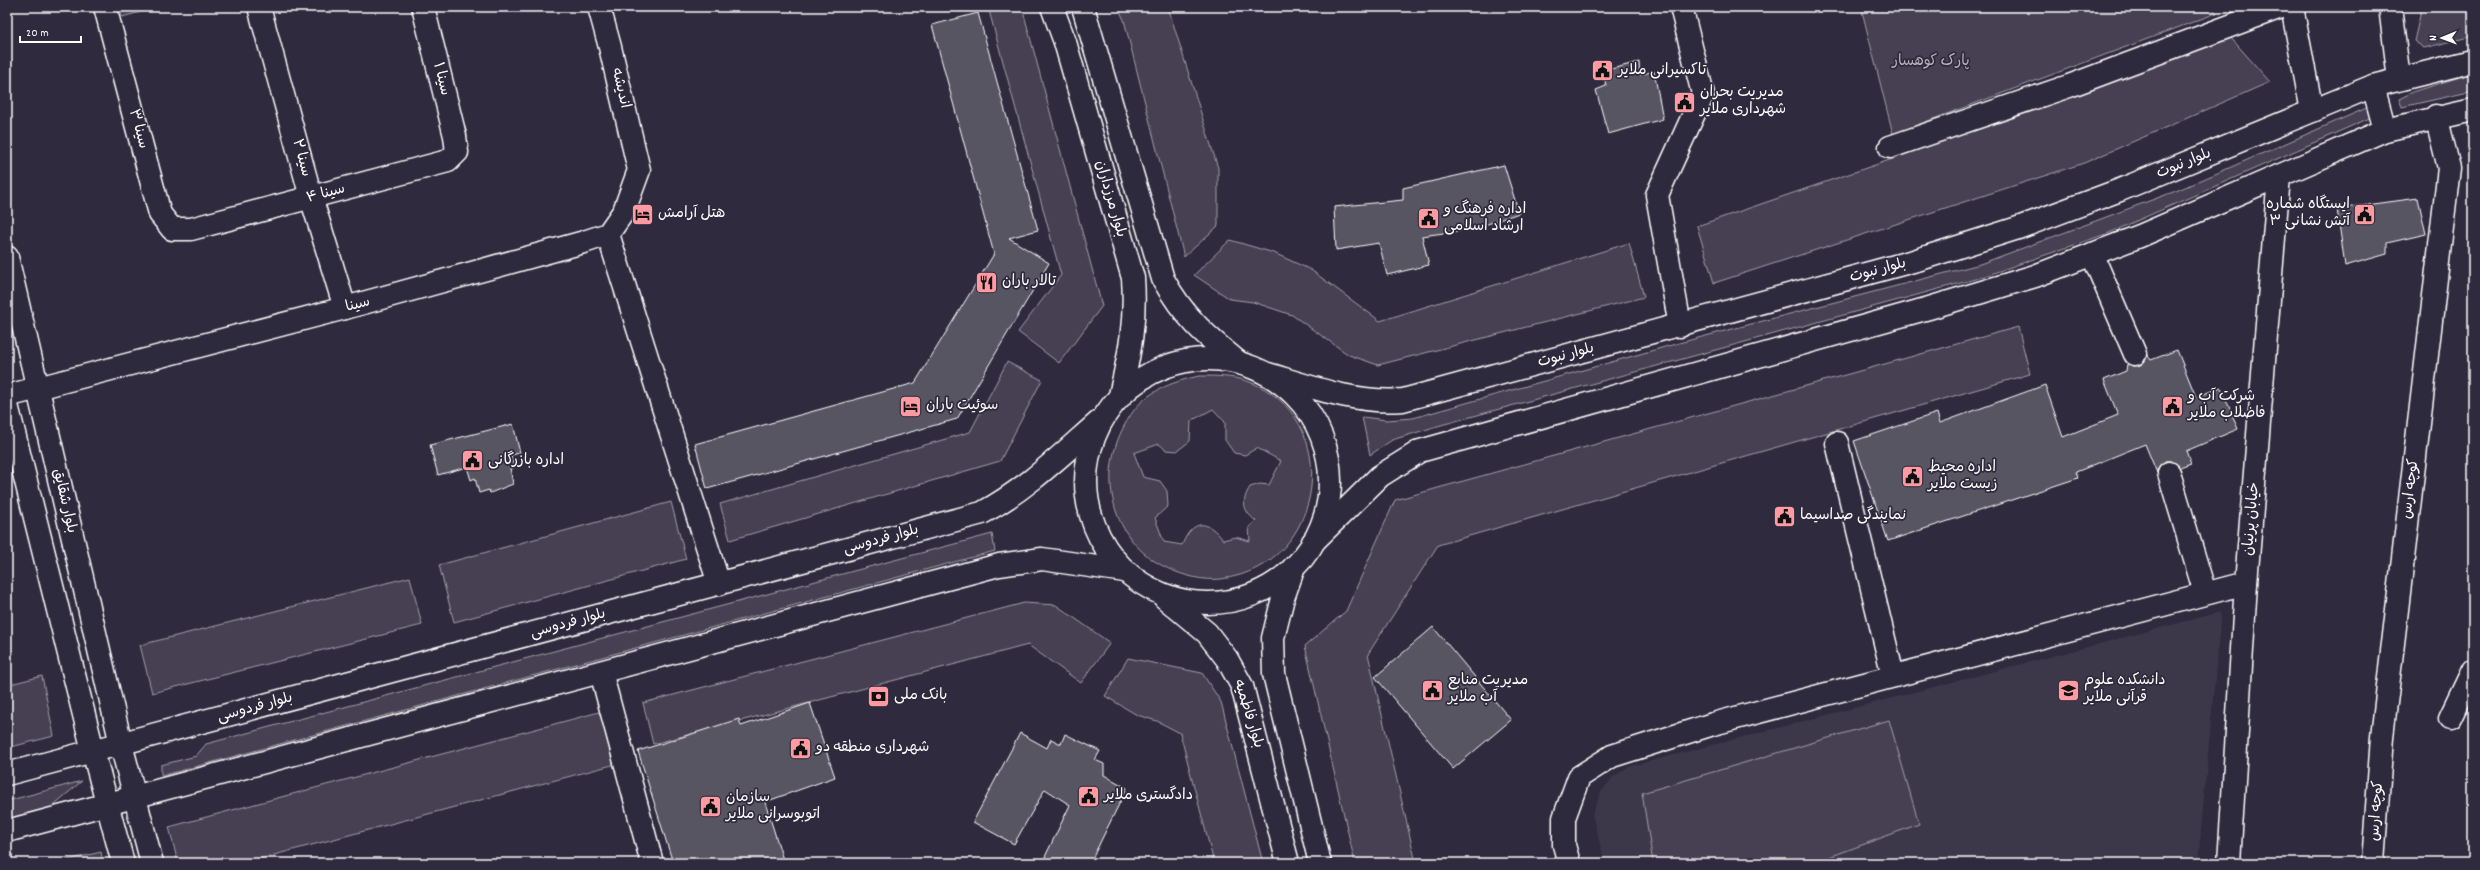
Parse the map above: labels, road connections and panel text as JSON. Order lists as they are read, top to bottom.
{
  "streets": {
    "main road": [
      "سینا ۱",
      "اندیشه",
      "سینا ۳",
      "سینا ۲",
      "بلوار نبوت",
      "سینا ۴",
      "بلوار مرزداران",
      "سینا",
      "کوچه ارس",
      "بلوار شقایق",
      "خیابان پرنیان",
      "بلوار فردوسی",
      "بلوار فاطمیه"
    ]
  },
  "crossings": [
    ["سینا ۱", "سینا ۴"],
    ["اندیشه", "سینا"],
    ["سینا ۳", "سینا ۴"],
    ["سینا ۲", "سینا ۴"],
    ["سینا ۲", "سینا"],
    ["سینا", "بلوار شقایق"],
    ["بلوار شقایق", "بلوار فردوسی"]
  ],
  "parks": ["پارک کوهسار"],
  "places": {
    "public building": [
      "تاکسیرانی ملایر",
      "مدیریت بحران شهرداری ملایر",
      "ایستگاه شماره ۳ آتش نشانی",
      "اداره فرهنگ و ارشاد اسلامی",
      "شرکت آب و فاضلاب ملایر",
      "اداره بازرگانی",
      "اداره محیط زیست ملایر",
      "نمایندگی صداسیما",
      "مدیریت منابع آب ملایر",
      "شهرداری منطقه دو",
      "دادگستری ملایر",
      "سازمان اتوبوسرانی ملایر"
    ],
    "hotel": ["هتل آرامش", "سوئیت باران"],
    "restaurant": ["تالار باران"],
    "school or university": ["دانشکده علوم قرآنی ملایر"],
    "bank": ["بانک ملی"]
  },
  "scale_bar": "20 m",
  "north": "left"
}
